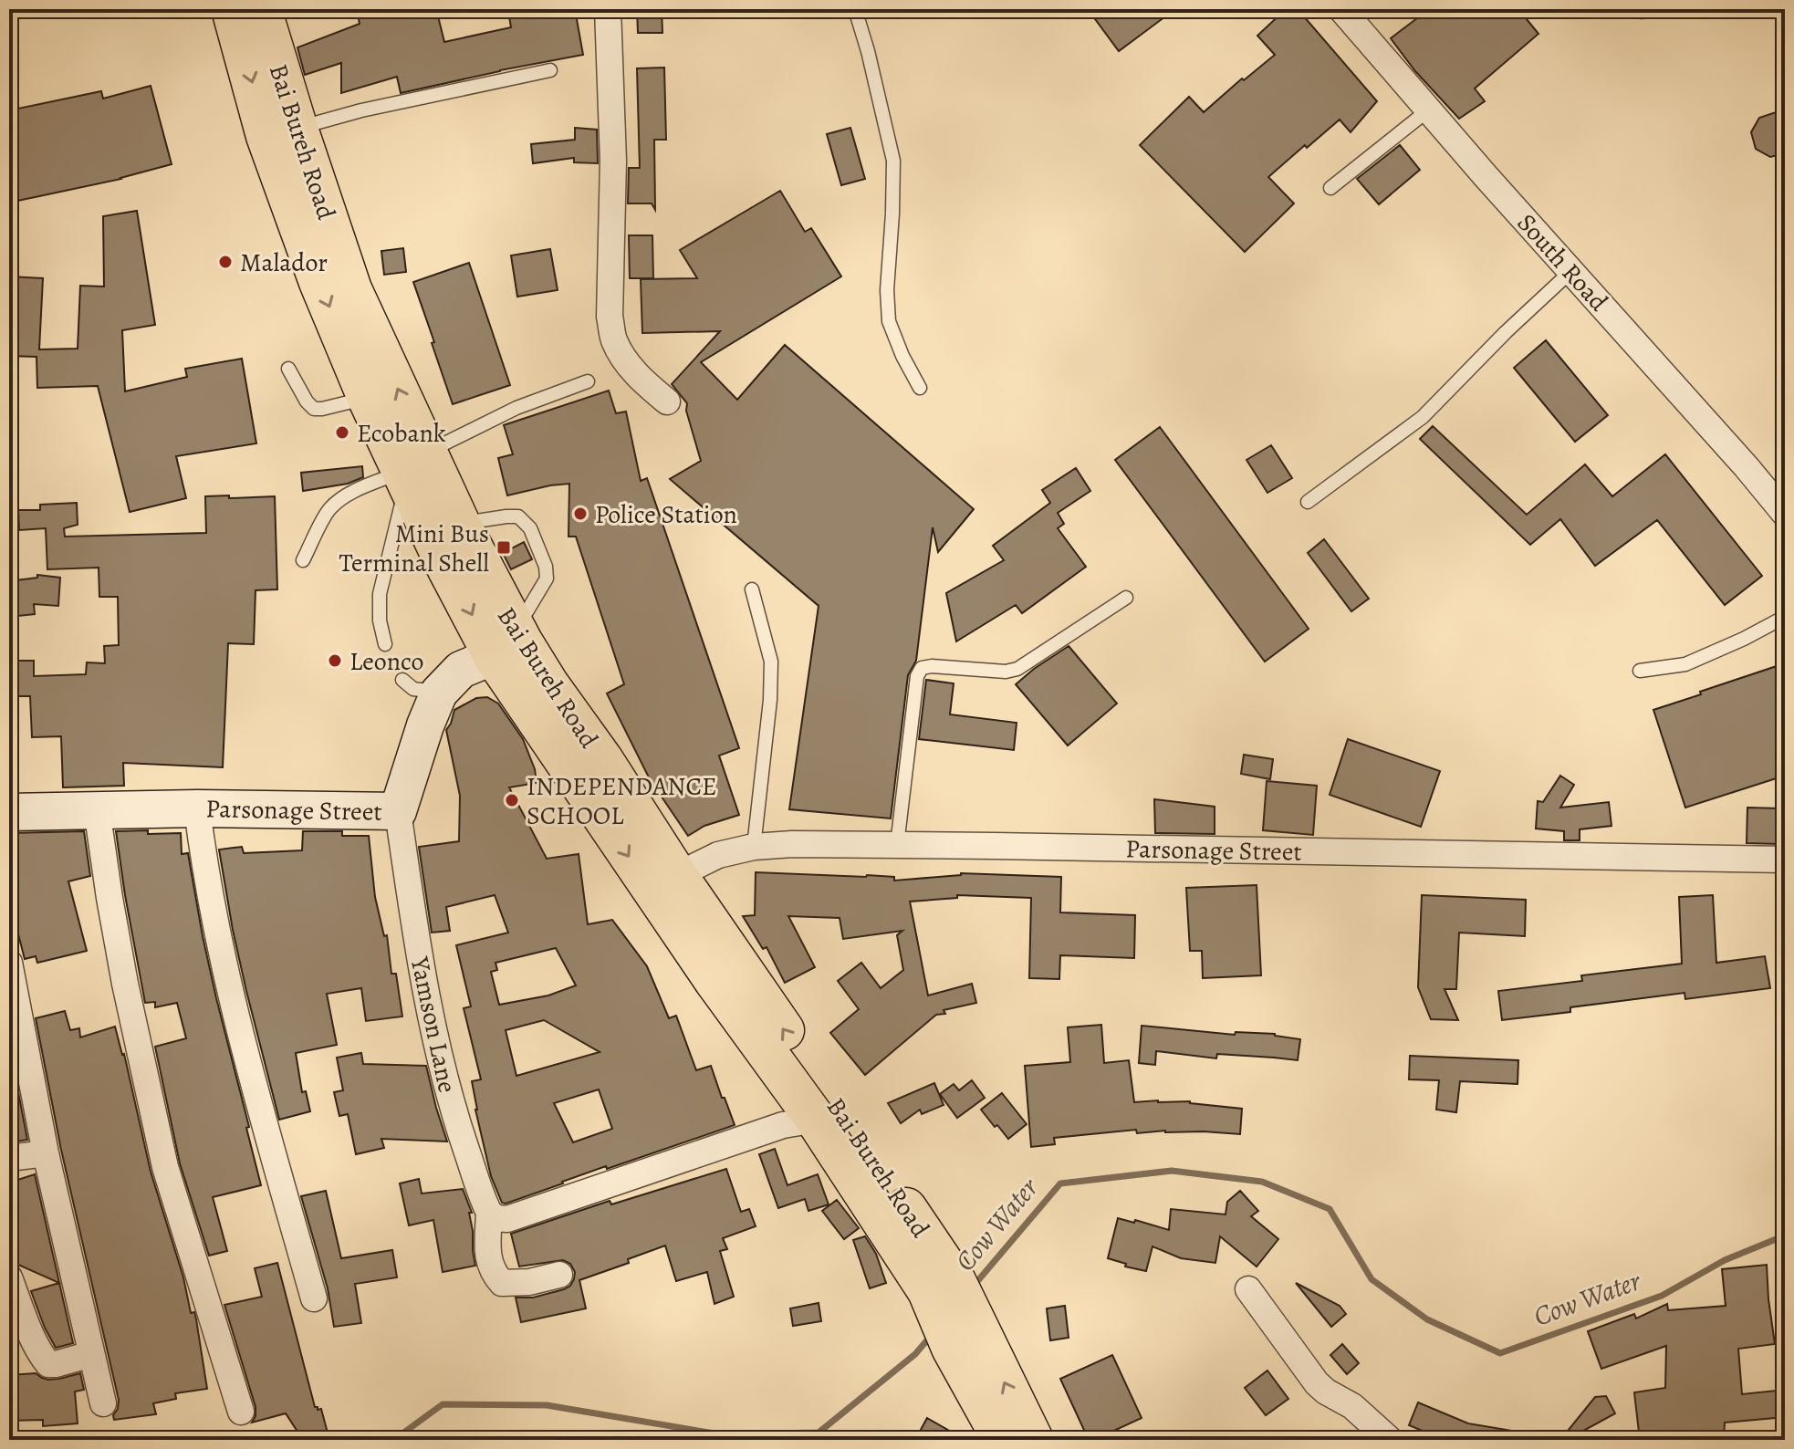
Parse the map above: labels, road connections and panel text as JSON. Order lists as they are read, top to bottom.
{
  "streets": {
    "highway": ["Bai Bureh Road"],
    "main road": ["Parsonage Street"],
    "street": ["South Road", "Yamson Lane"]
  },
  "crossings": [
    ["Bai Bureh Road", "Parsonage Street"],
    ["Parsonage Street", "Yamson Lane"]
  ],
  "water": ["Cow Water"],
  "places": {
    "other": [
      "Malador",
      "Ecobank",
      "Police Station",
      "Leonco",
      "INDEPENDANCE SCHOOL"
    ],
    "transit": ["Mini Bus Terminal Shell"]
  }
}
